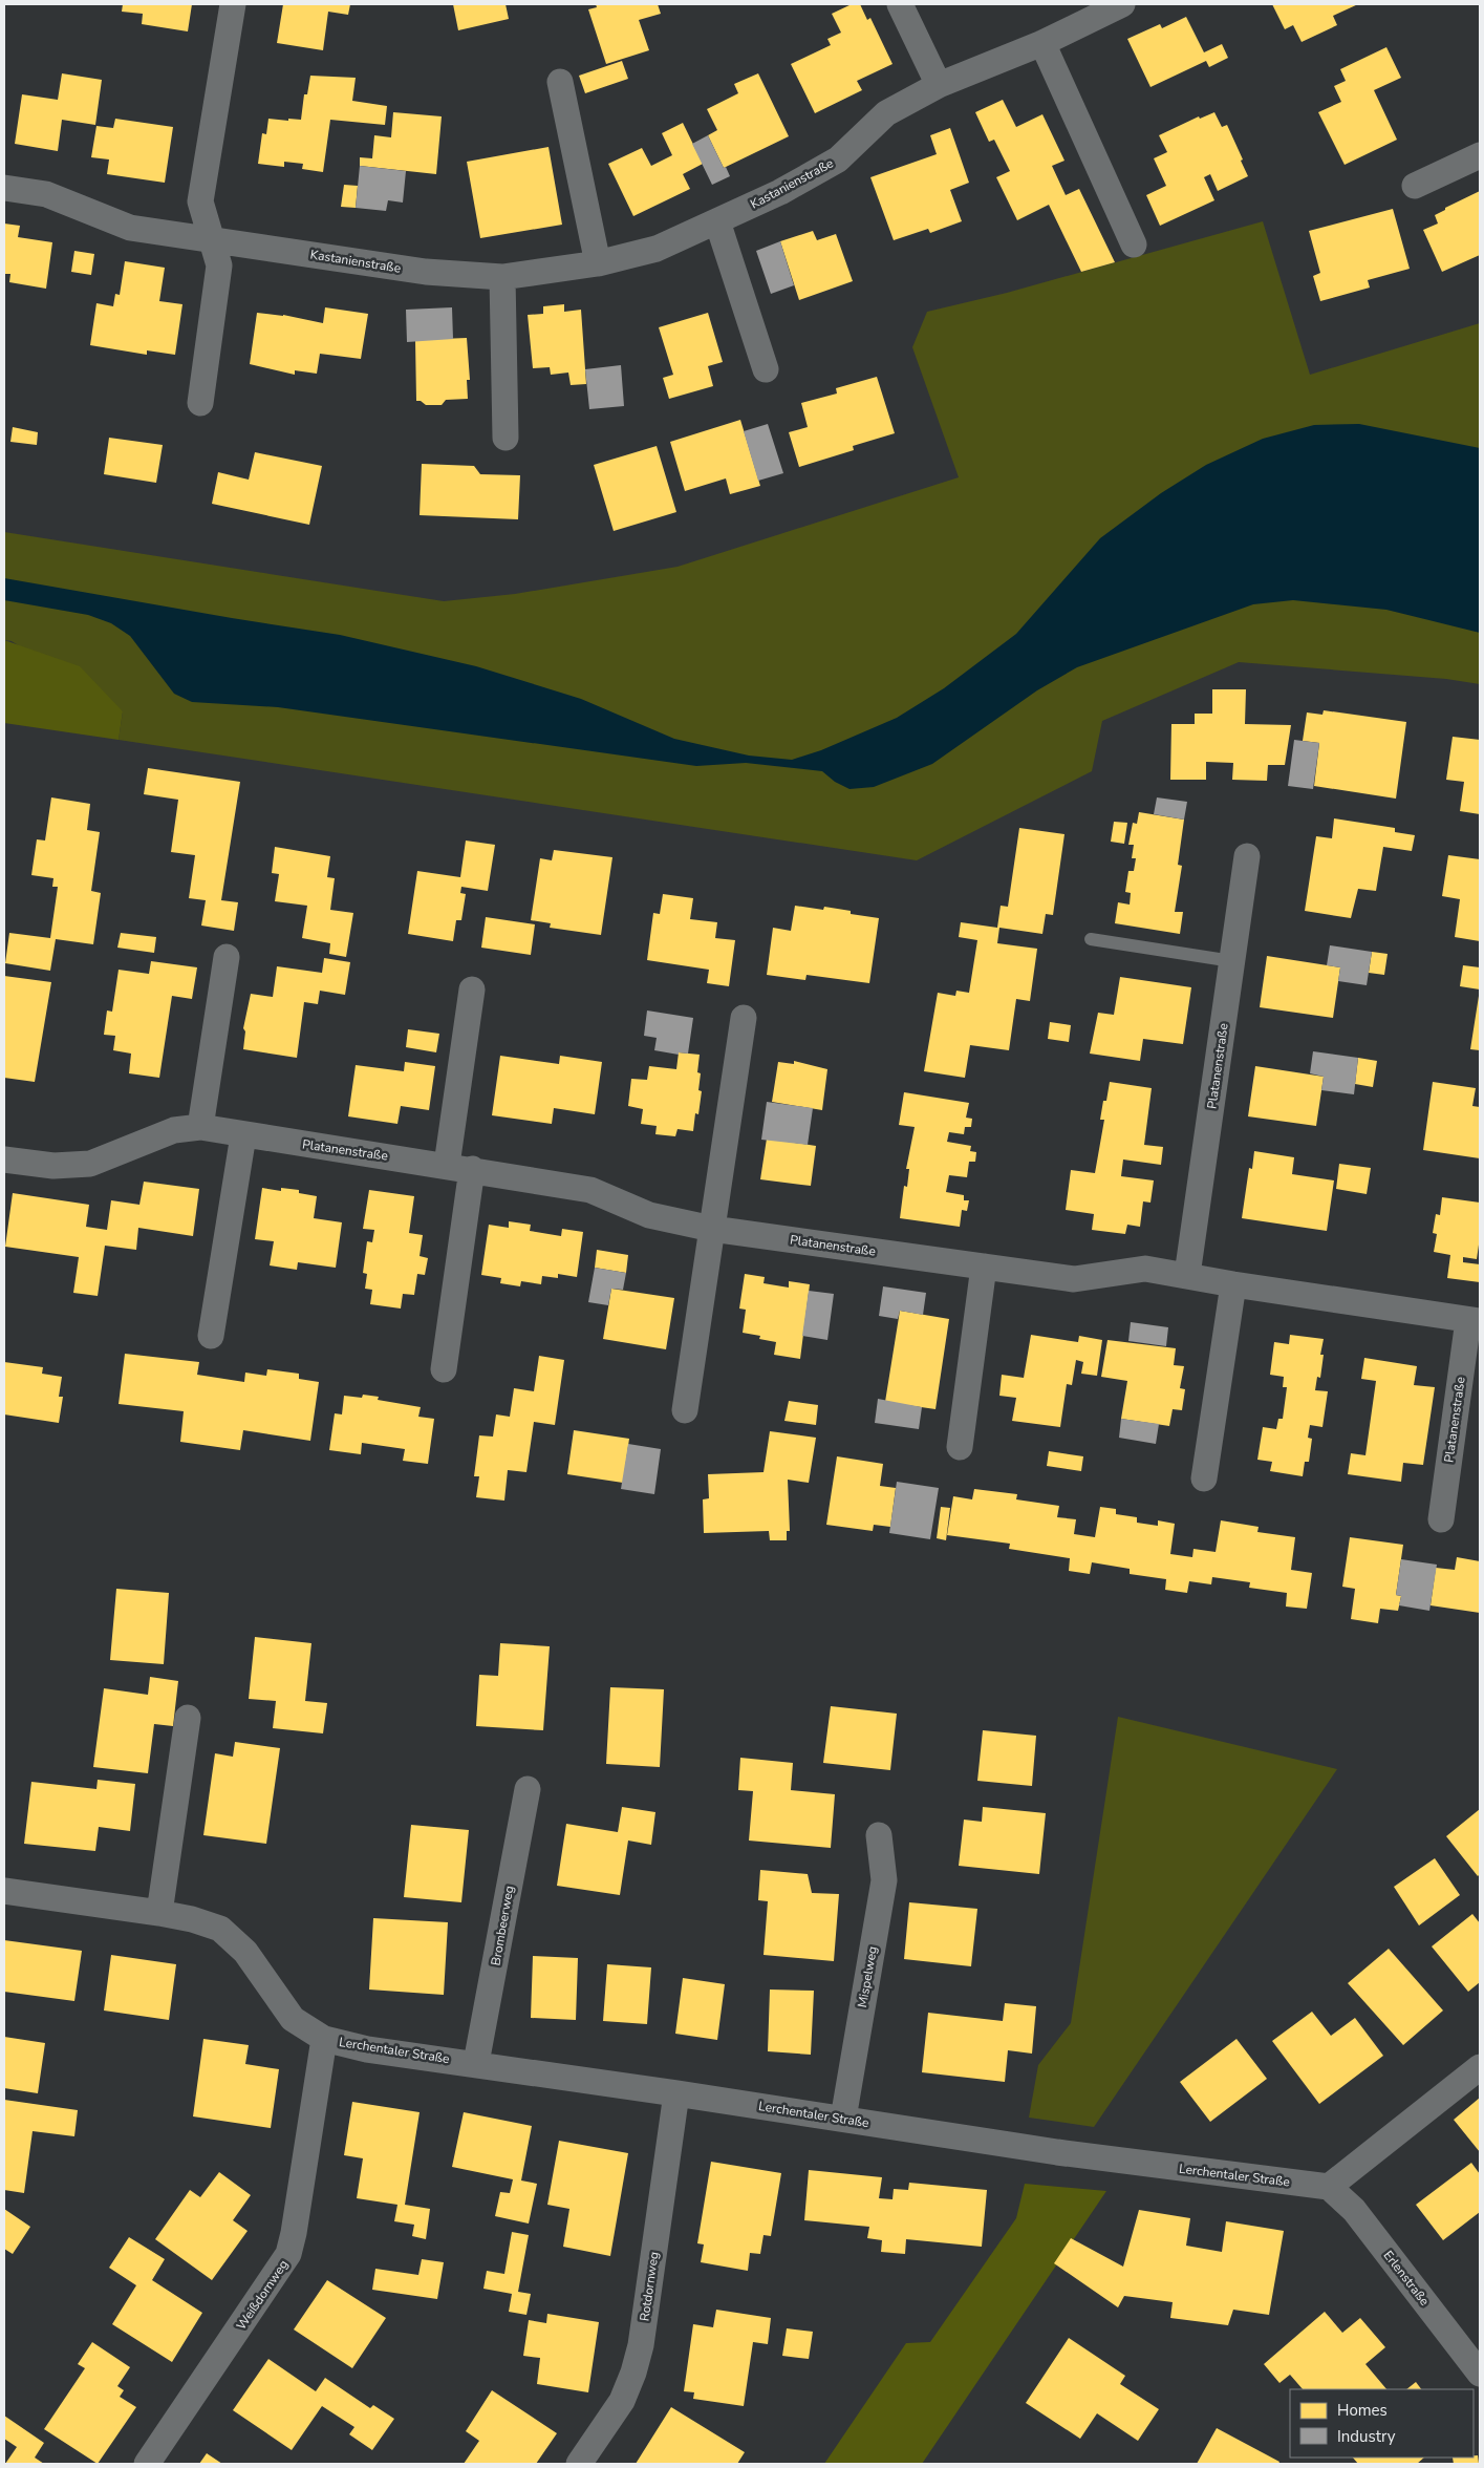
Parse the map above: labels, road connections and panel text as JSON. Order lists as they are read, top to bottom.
{
  "streets": {
    "street": [
      "Kastanienstraße",
      "Platanenstraße",
      "Brombeerweg",
      "Mispelweg",
      "Lerchentaler Straße",
      "Erlenstraße",
      "Rotdornweg",
      "Weißdornweg"
    ]
  },
  "crossings": [
    ["Brombeerweg", "Lerchentaler Straße"],
    ["Mispelweg", "Lerchentaler Straße"],
    ["Lerchentaler Straße", "Erlenstraße"],
    ["Lerchentaler Straße", "Rotdornweg"],
    ["Lerchentaler Straße", "Weißdornweg"]
  ],
  "legend": ["Homes", "Industry"]
}
